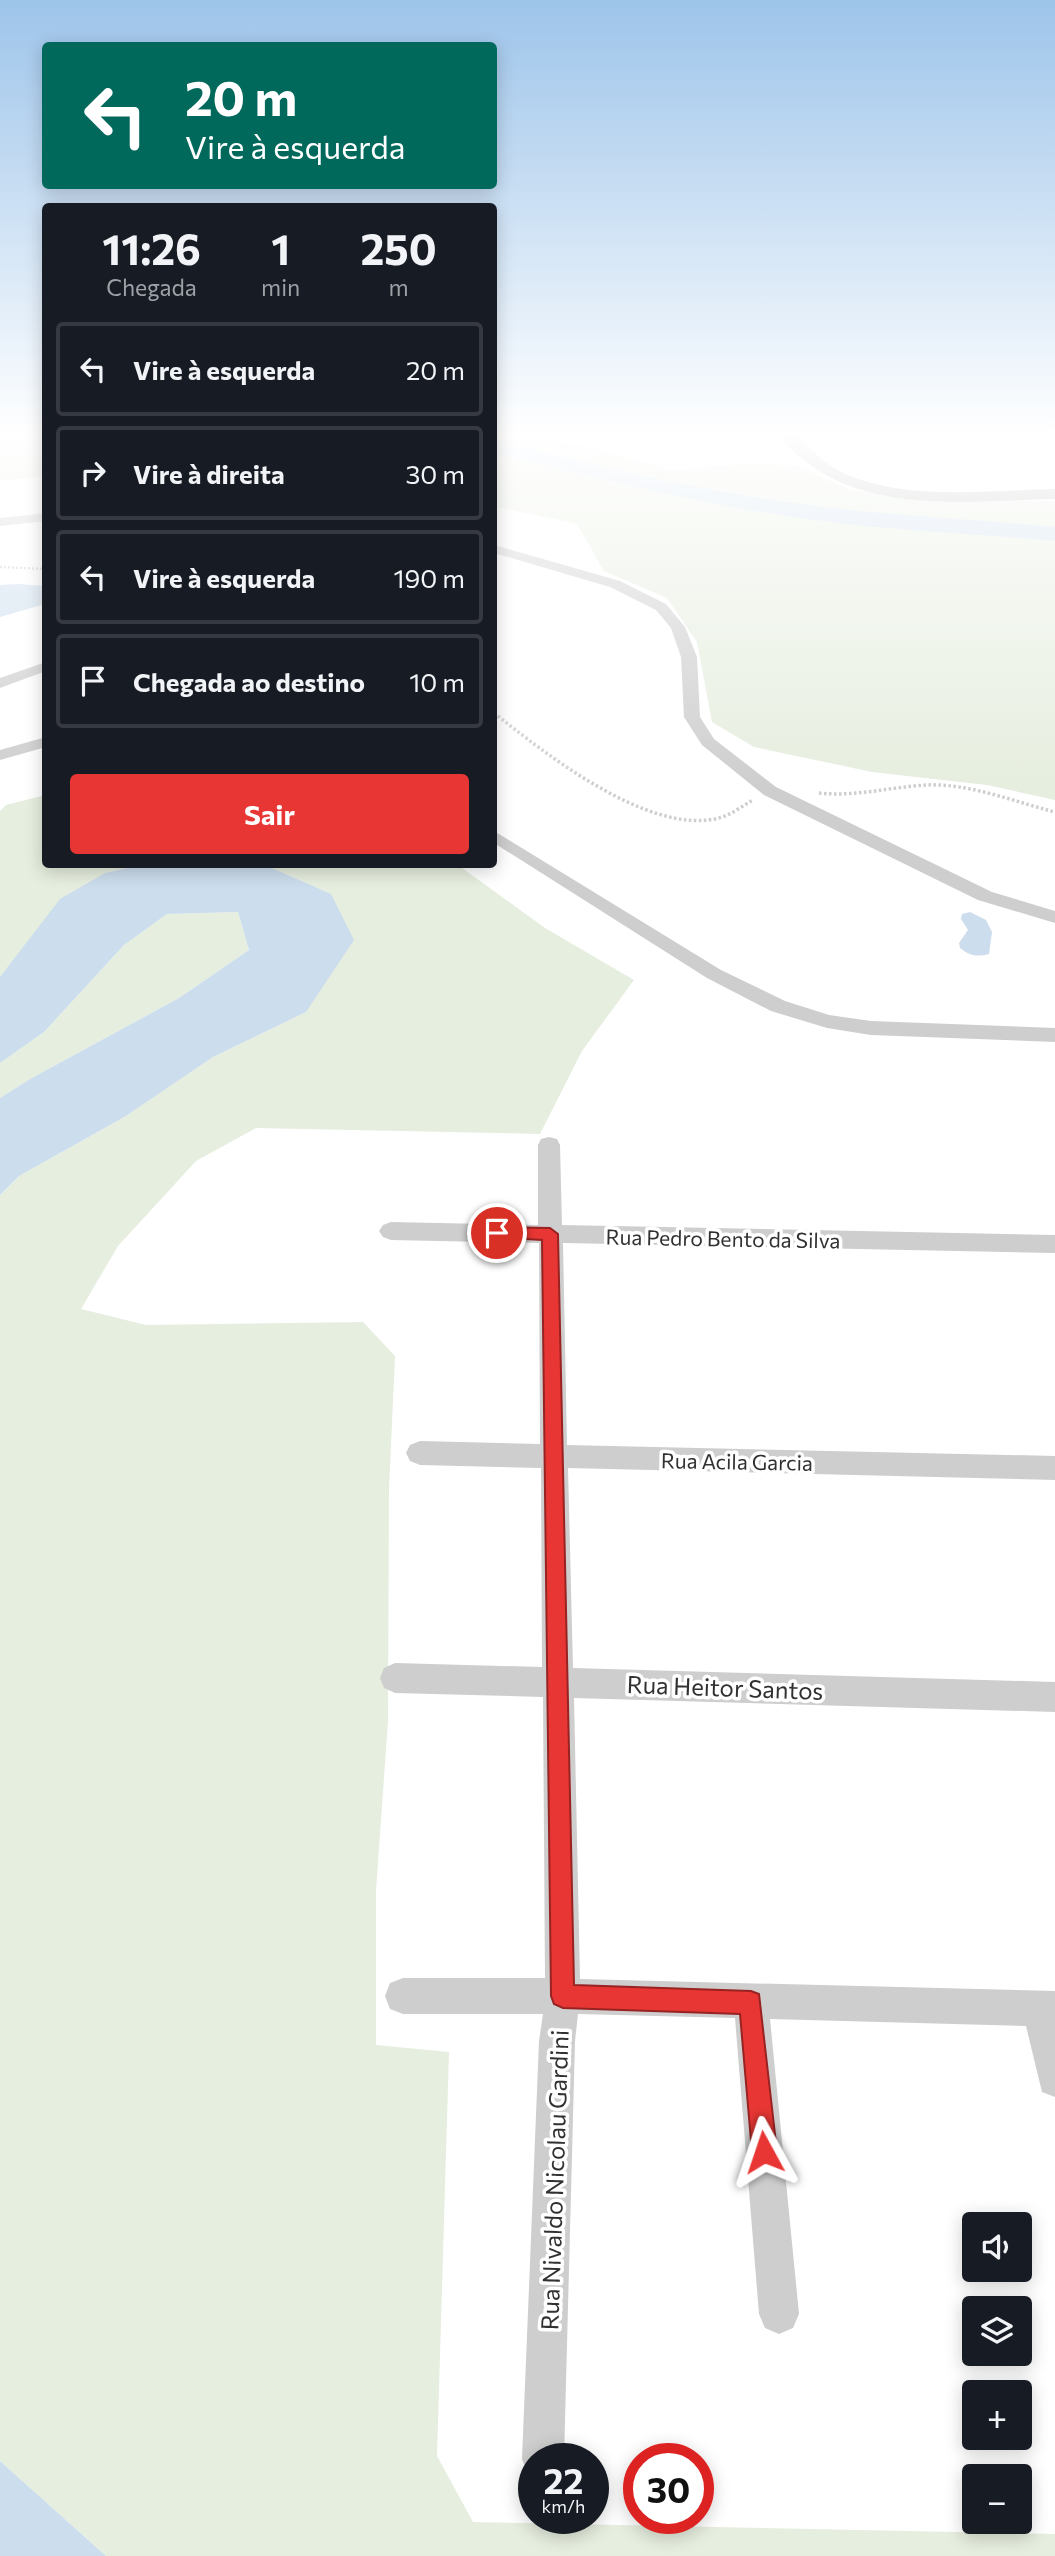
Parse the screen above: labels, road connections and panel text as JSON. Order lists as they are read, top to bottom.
{
  "streets": {
    "street": [
      "Rua Pedro Bento da Silva",
      "Rua Acila Garcia",
      "Rua Heitor Santos",
      "Rua Nivaldo Nicolau Gardini"
    ]
  },
  "crossings": [
    ["Rua Pedro Bento da Silva", "Rua Nivaldo Nicolau Gardini"],
    ["Rua Acila Garcia", "Rua Nivaldo Nicolau Gardini"],
    ["Rua Heitor Santos", "Rua Nivaldo Nicolau Gardini"]
  ],
  "page": {
    "turn": ["20 m", "Vire à esquerda"],
    "eta": [
      "11:26",
      "Chegada",
      "1",
      "min",
      "250",
      "m"
    ],
    "list": [
      {
        "name": "Vire à esquerda",
        "value": "20 m"
      },
      {
        "name": "Vire à direita",
        "value": "30 m"
      },
      {
        "name": "Vire à esquerda",
        "value": "190 m"
      },
      {
        "name": "Chegada ao destino",
        "value": "10 m"
      }
    ],
    "buttons": "Sair",
    "map_buttons": ["+", "−"],
    "speed": "22 km/h",
    "limit": "30"
  }
}
